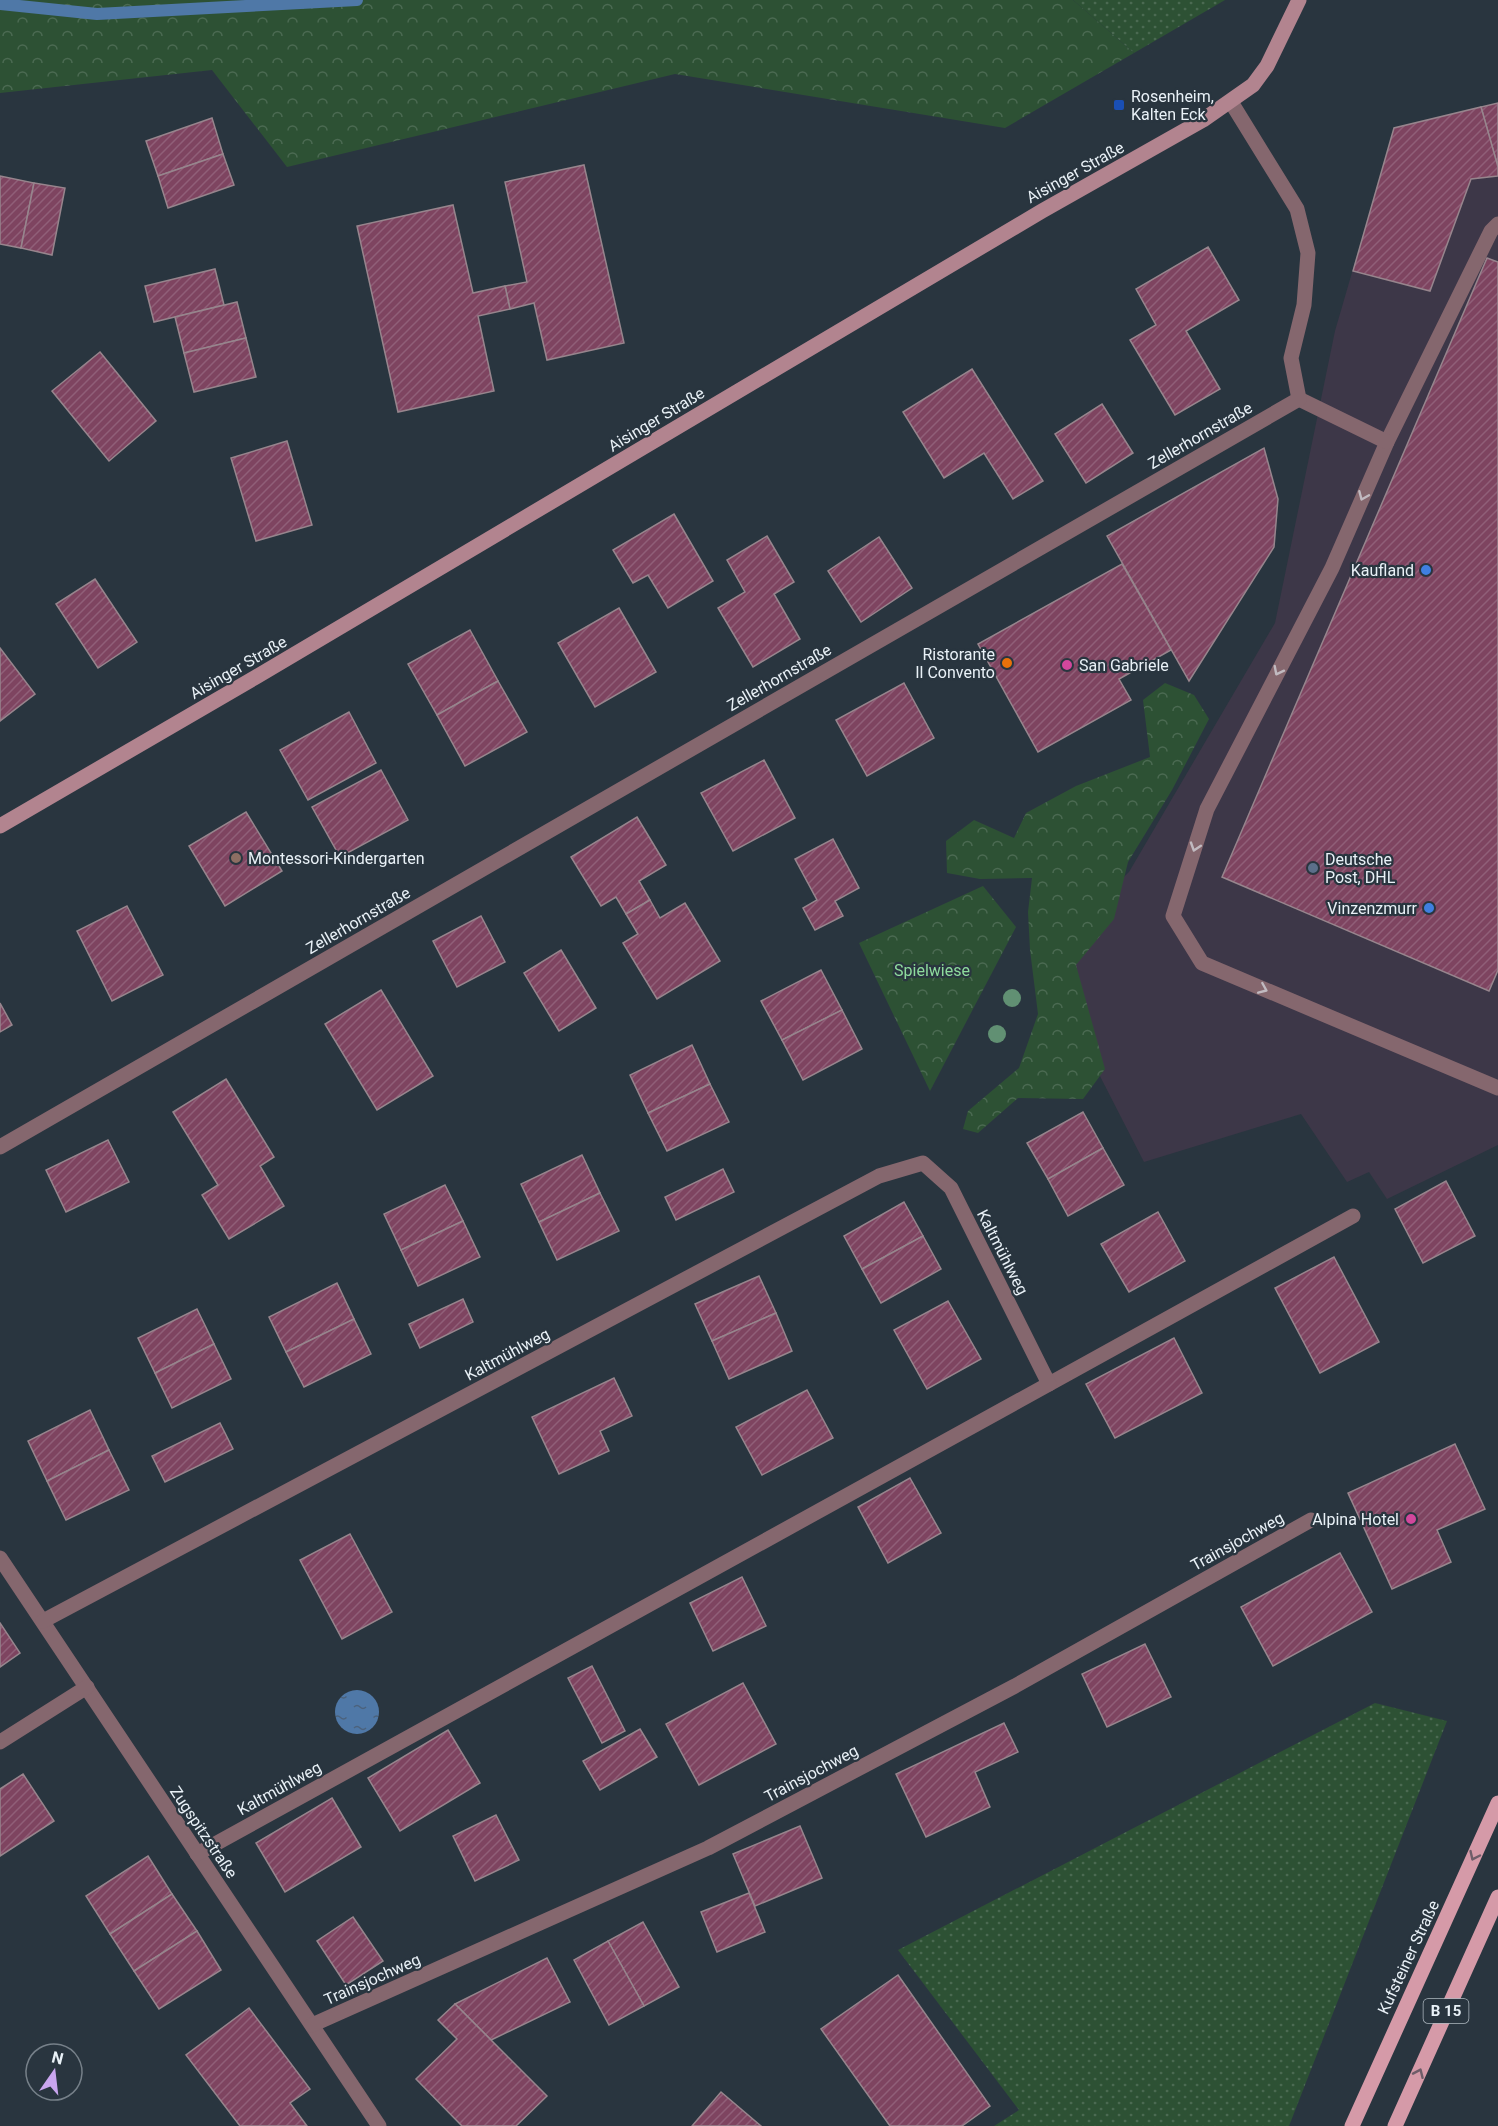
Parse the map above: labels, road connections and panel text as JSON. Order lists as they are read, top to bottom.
{
  "streets": {
    "main road": ["Aisinger Straße", "Kufsteiner Straße", "B 15"],
    "street": [
      "Zellerhornstraße",
      "Kaltmühlweg",
      "Trainsjochweg",
      "Zugspitzstraße"
    ]
  },
  "crossings": [
    ["Kaltmühlweg", "Zugspitzstraße"],
    ["Trainsjochweg", "Zugspitzstraße"]
  ],
  "parks": ["Spielwiese"],
  "places": {
    "transit": ["Rosenheim, Kalten Eck"],
    "other": [
      "Kaufland",
      "Ristorante Il Convento",
      "San Gabriele",
      "Montessori-Kindergarten",
      "Deutsche Post, DHL",
      "Vinzenzmurr",
      "Alpina Hotel"
    ]
  },
  "north": "top"
}
